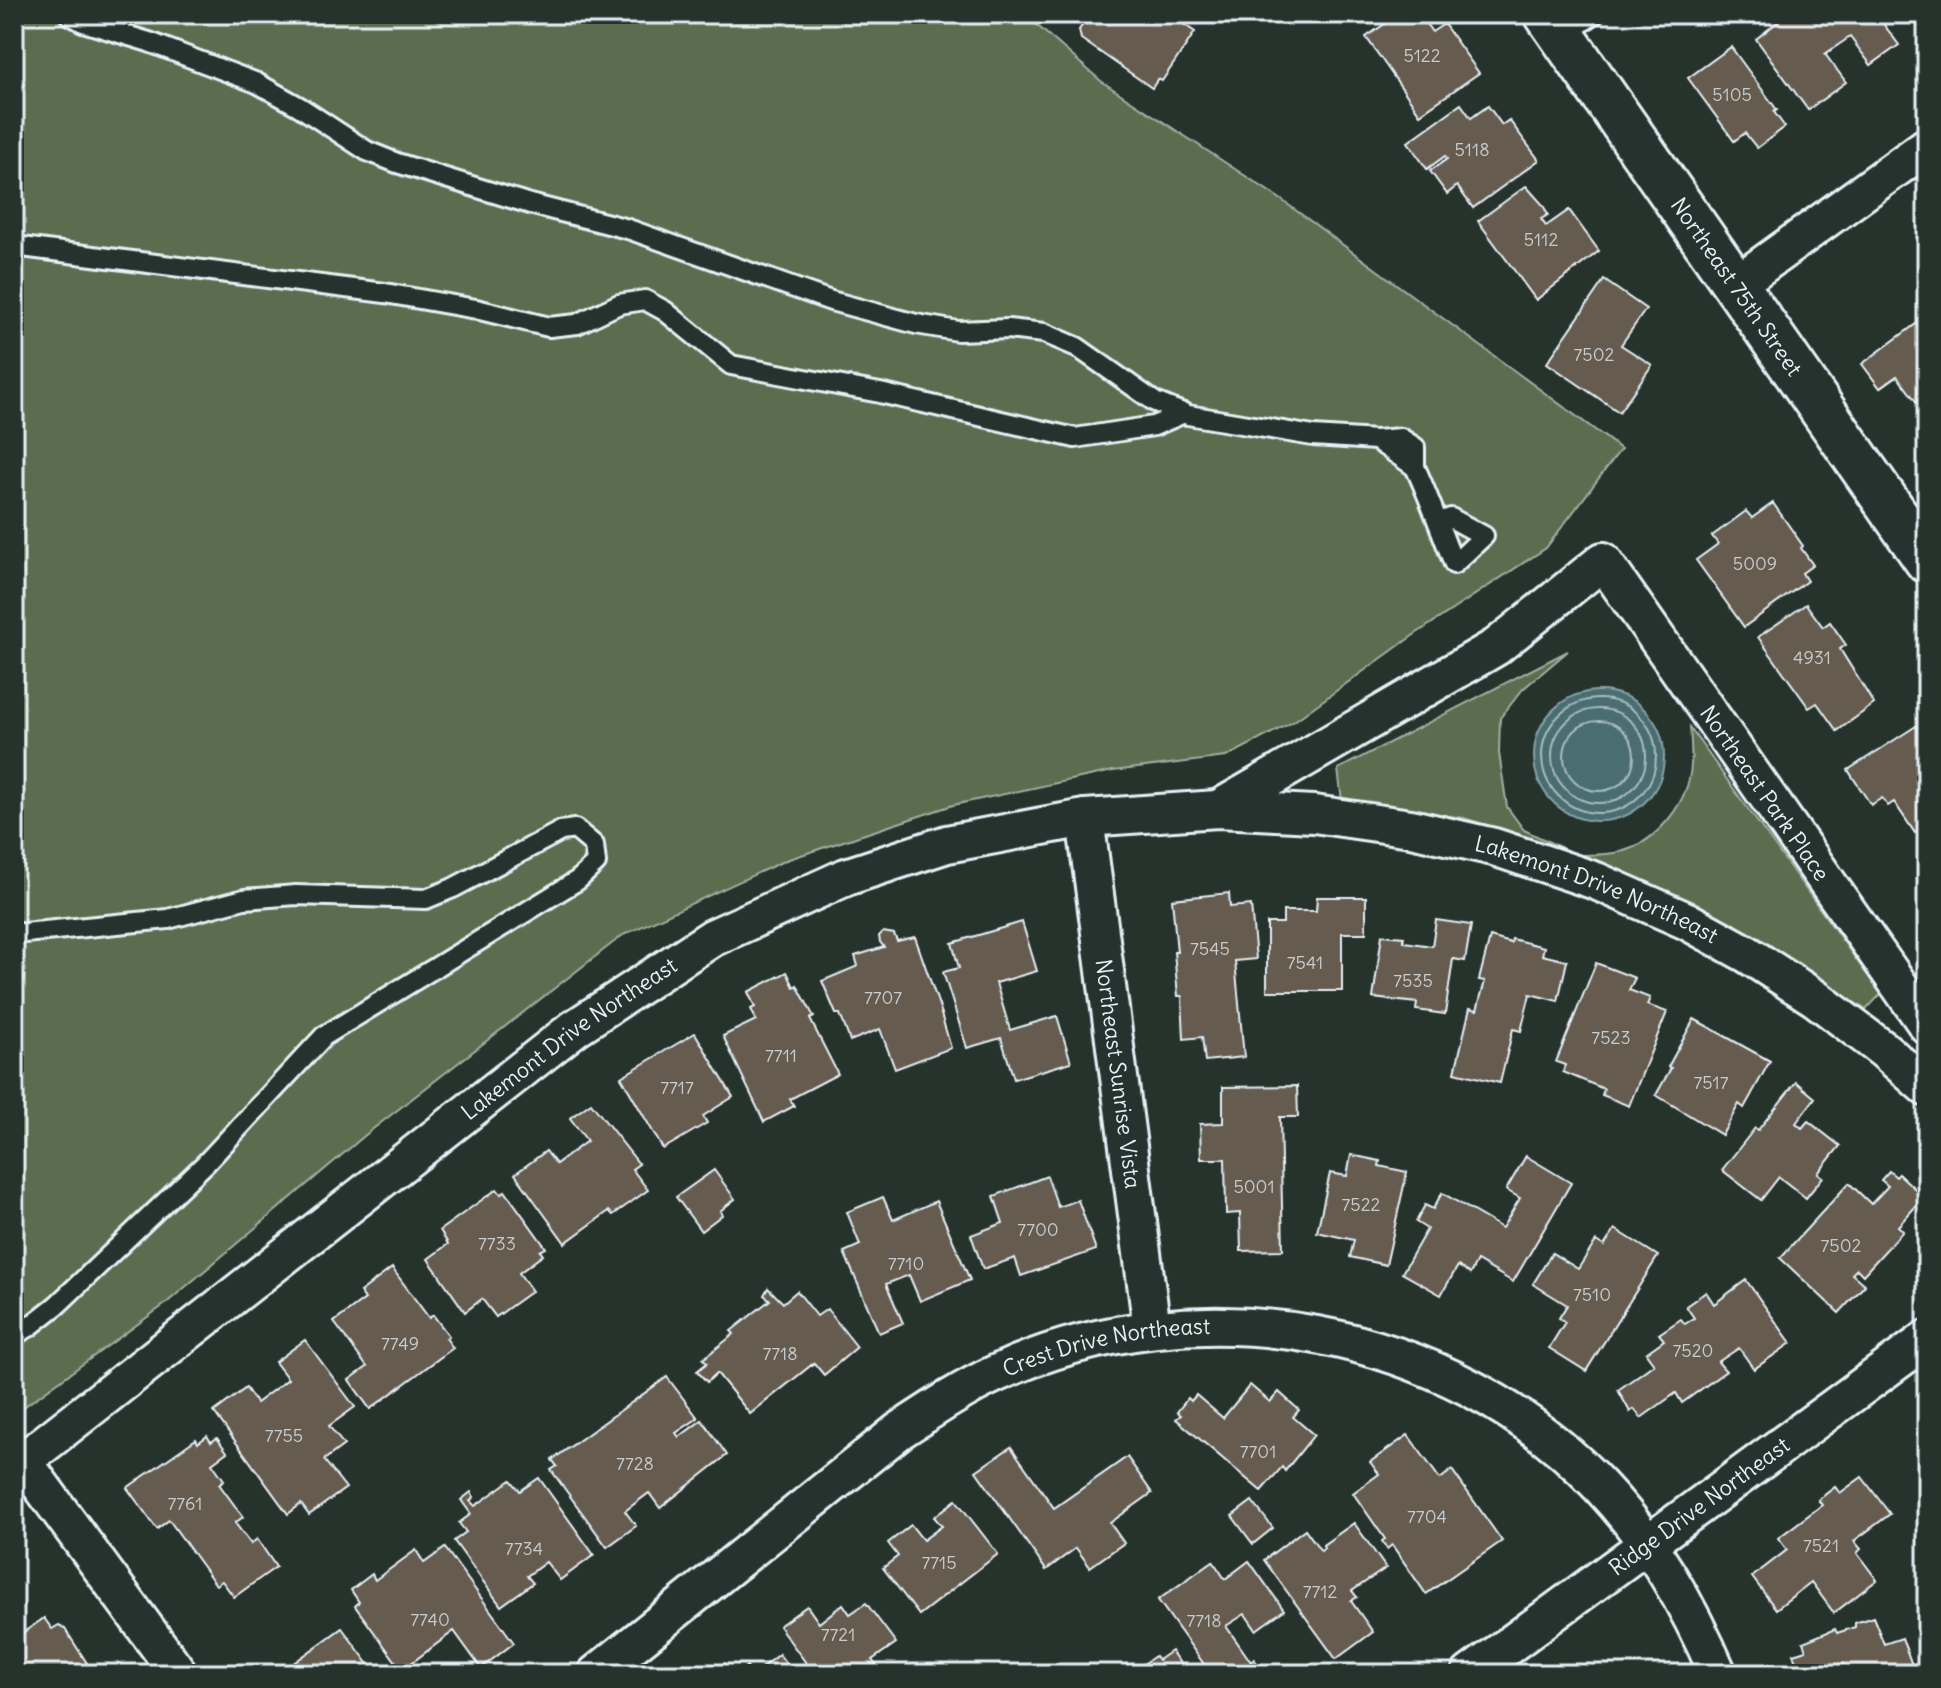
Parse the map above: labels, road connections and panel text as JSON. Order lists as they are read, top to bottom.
{
  "streets": {
    "main road": ["Northeast 75th Street"],
    "street": [
      "Northeast Park Place",
      "Lakemont Drive Northeast",
      "Northeast Sunrise Vista",
      "Crest Drive Northeast",
      "Ridge Drive Northeast"
    ]
  },
  "crossings": [
    ["Northeast Park Place", "Lakemont Drive Northeast"],
    ["Lakemont Drive Northeast", "Northeast Sunrise Vista"],
    ["Northeast Sunrise Vista", "Crest Drive Northeast"],
    ["Crest Drive Northeast", "Ridge Drive Northeast"]
  ],
  "house_numbers": [
    "5122",
    "5105",
    "5118",
    "5112",
    "7502",
    "5009",
    "4931",
    "7545",
    "7541",
    "7535",
    "7707",
    "7523",
    "7711",
    "7517",
    "7717",
    "5001",
    "7522",
    "7700",
    "7733",
    "7502",
    "7710",
    "7510",
    "7749",
    "7520",
    "7718",
    "7755",
    "7701",
    "7728",
    "7761",
    "7704",
    "7521",
    "7734",
    "7715",
    "7712",
    "7740",
    "7718",
    "7721"
  ]
}
